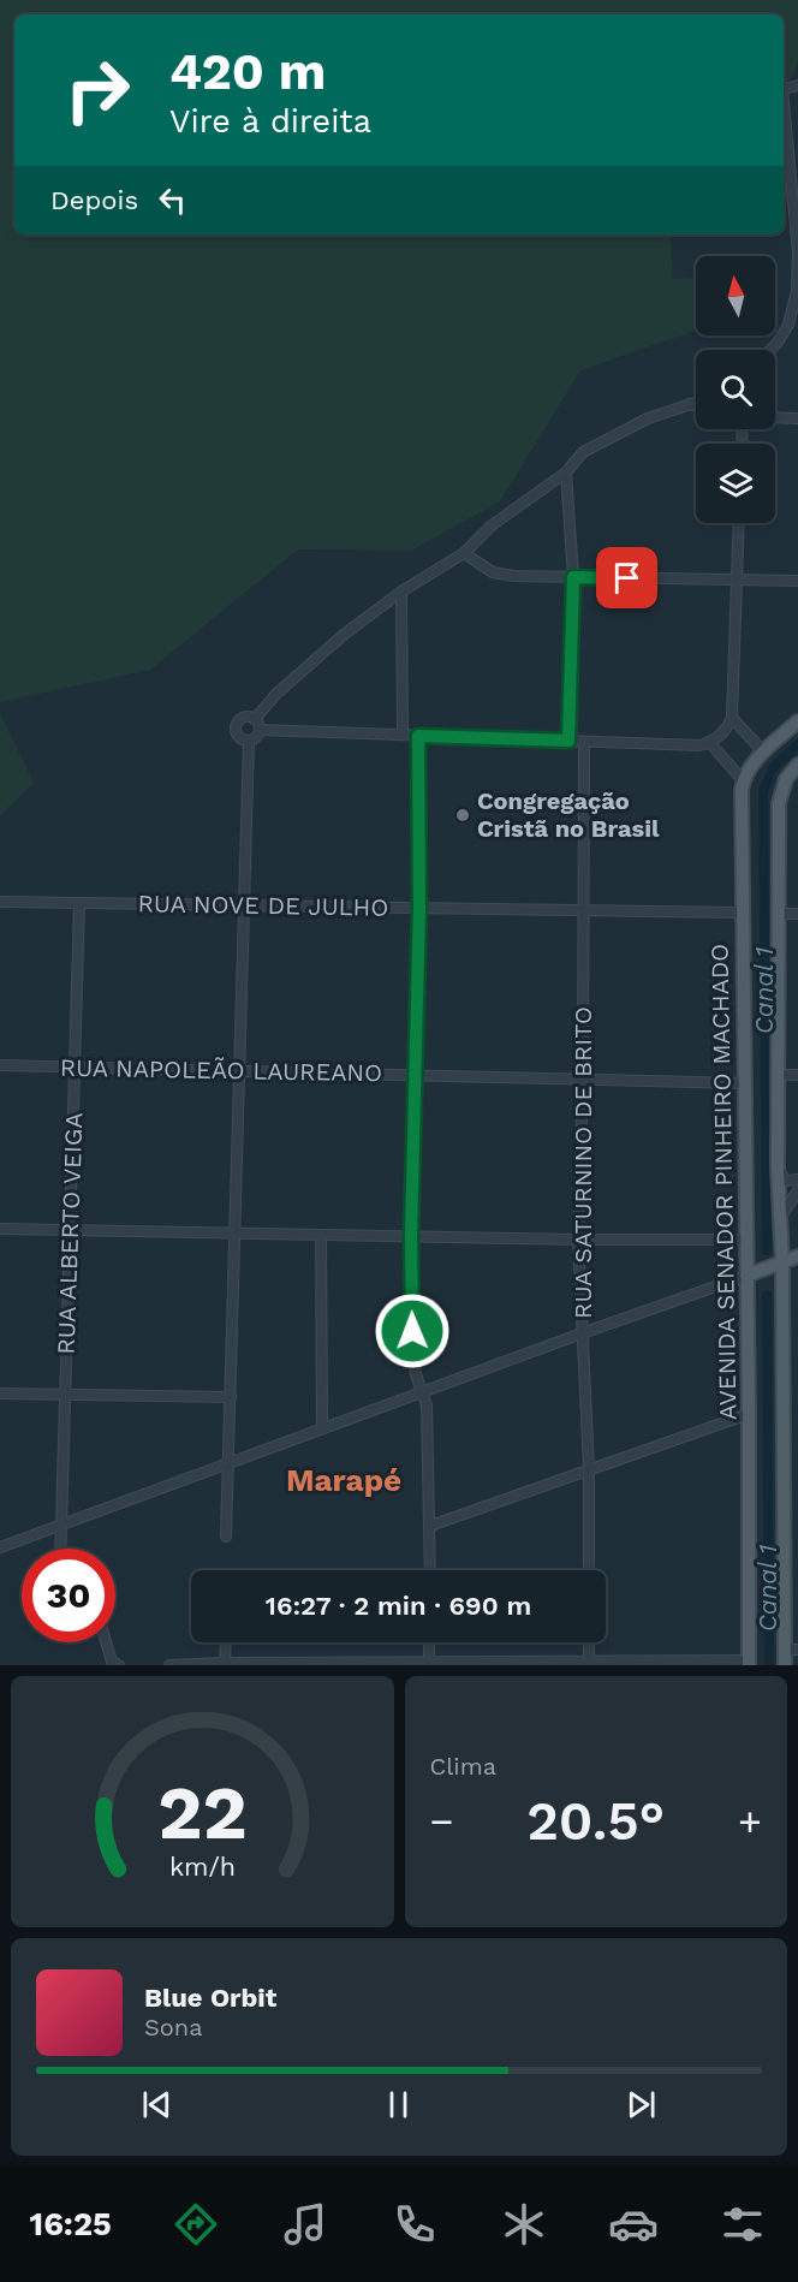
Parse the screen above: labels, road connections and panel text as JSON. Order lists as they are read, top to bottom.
{
  "streets": {
    "main road": ["AVENIDA SENADOR PINHEIRO MACHADO"],
    "street": [
      "RUA NOVE DE JULHO",
      "RUA NAPOLEÃO LAUREANO",
      "RUA SATURNINO DE BRITO",
      "RUA ALBERTO VEIGA"
    ]
  },
  "crossings": [
    ["RUA NOVE DE JULHO", "RUA SATURNINO DE BRITO"],
    ["RUA NOVE DE JULHO", "AVENIDA SENADOR PINHEIRO MACHADO"],
    ["RUA NOVE DE JULHO", "RUA ALBERTO VEIGA"],
    ["RUA NAPOLEÃO LAUREANO", "RUA SATURNINO DE BRITO"],
    ["RUA NAPOLEÃO LAUREANO", "AVENIDA SENADOR PINHEIRO MACHADO"],
    ["RUA NAPOLEÃO LAUREANO", "RUA ALBERTO VEIGA"]
  ],
  "districts": ["Marapé"],
  "water": ["Canal 1"],
  "places": ["Congregação Cristã no Brasil"],
  "north": "top",
  "page": {
    "turn": ["420 m", "Vire à direita"],
    "then": "Depois",
    "limit": "30",
    "trip": "16:27 · 2 min · 690 m",
    "tile": "Clima",
    "heat": ["−", "20.5°", "+"],
    "song": ["Blue Orbit", "Sona"],
    "tabs": "16:25",
    "gauge": ["22", "km/h"]
  }
}
